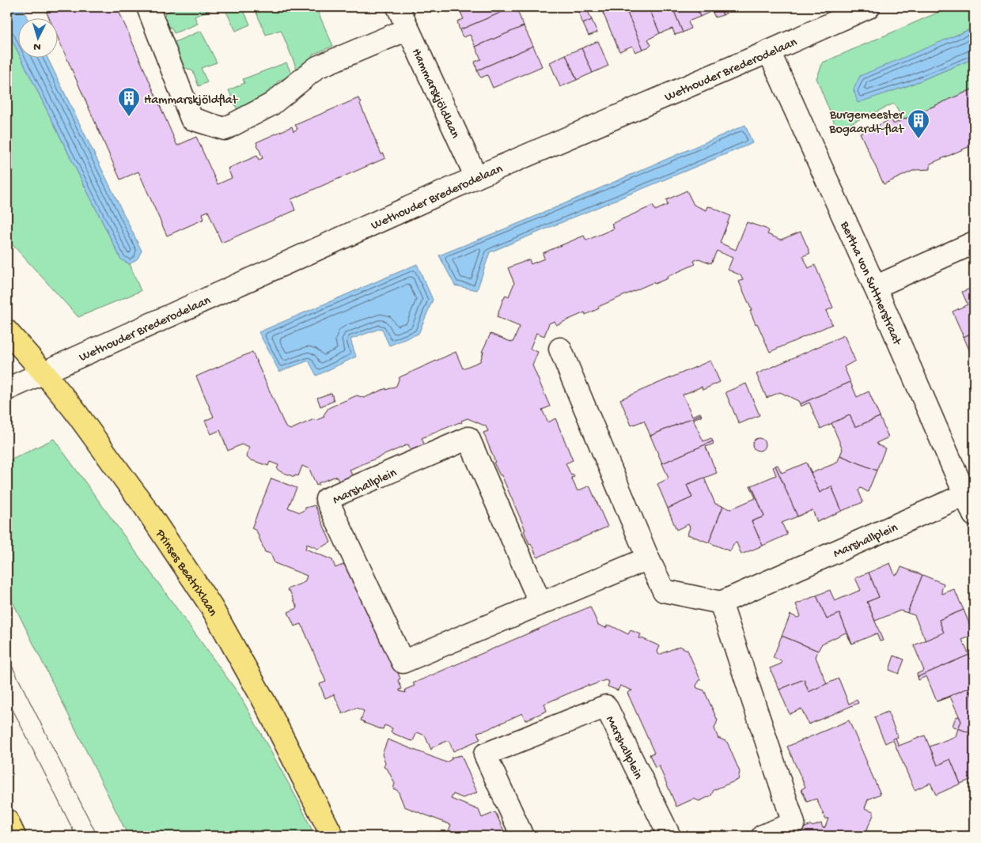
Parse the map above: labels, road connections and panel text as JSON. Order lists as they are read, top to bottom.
{
  "streets": {
    "main road": ["Prinses Beatrixlaan"],
    "street": [
      "Wethouder Brederodelaan",
      "Hammarskjöldlaan",
      "Bertha von Suttnerstraat",
      "Marshallplein"
    ]
  },
  "crossings": [
    ["Wethouder Brederodelaan", "Hammarskjöldlaan"],
    ["Wethouder Brederodelaan", "Bertha von Suttnerstraat"],
    ["Wethouder Brederodelaan", "Prinses Beatrixlaan"],
    ["Bertha von Suttnerstraat", "Marshallplein"]
  ],
  "places": {
    "building": ["Hammarskjöldflat", "Burgemeester Bogaardt-flat"]
  },
  "north": "bottom"
}
